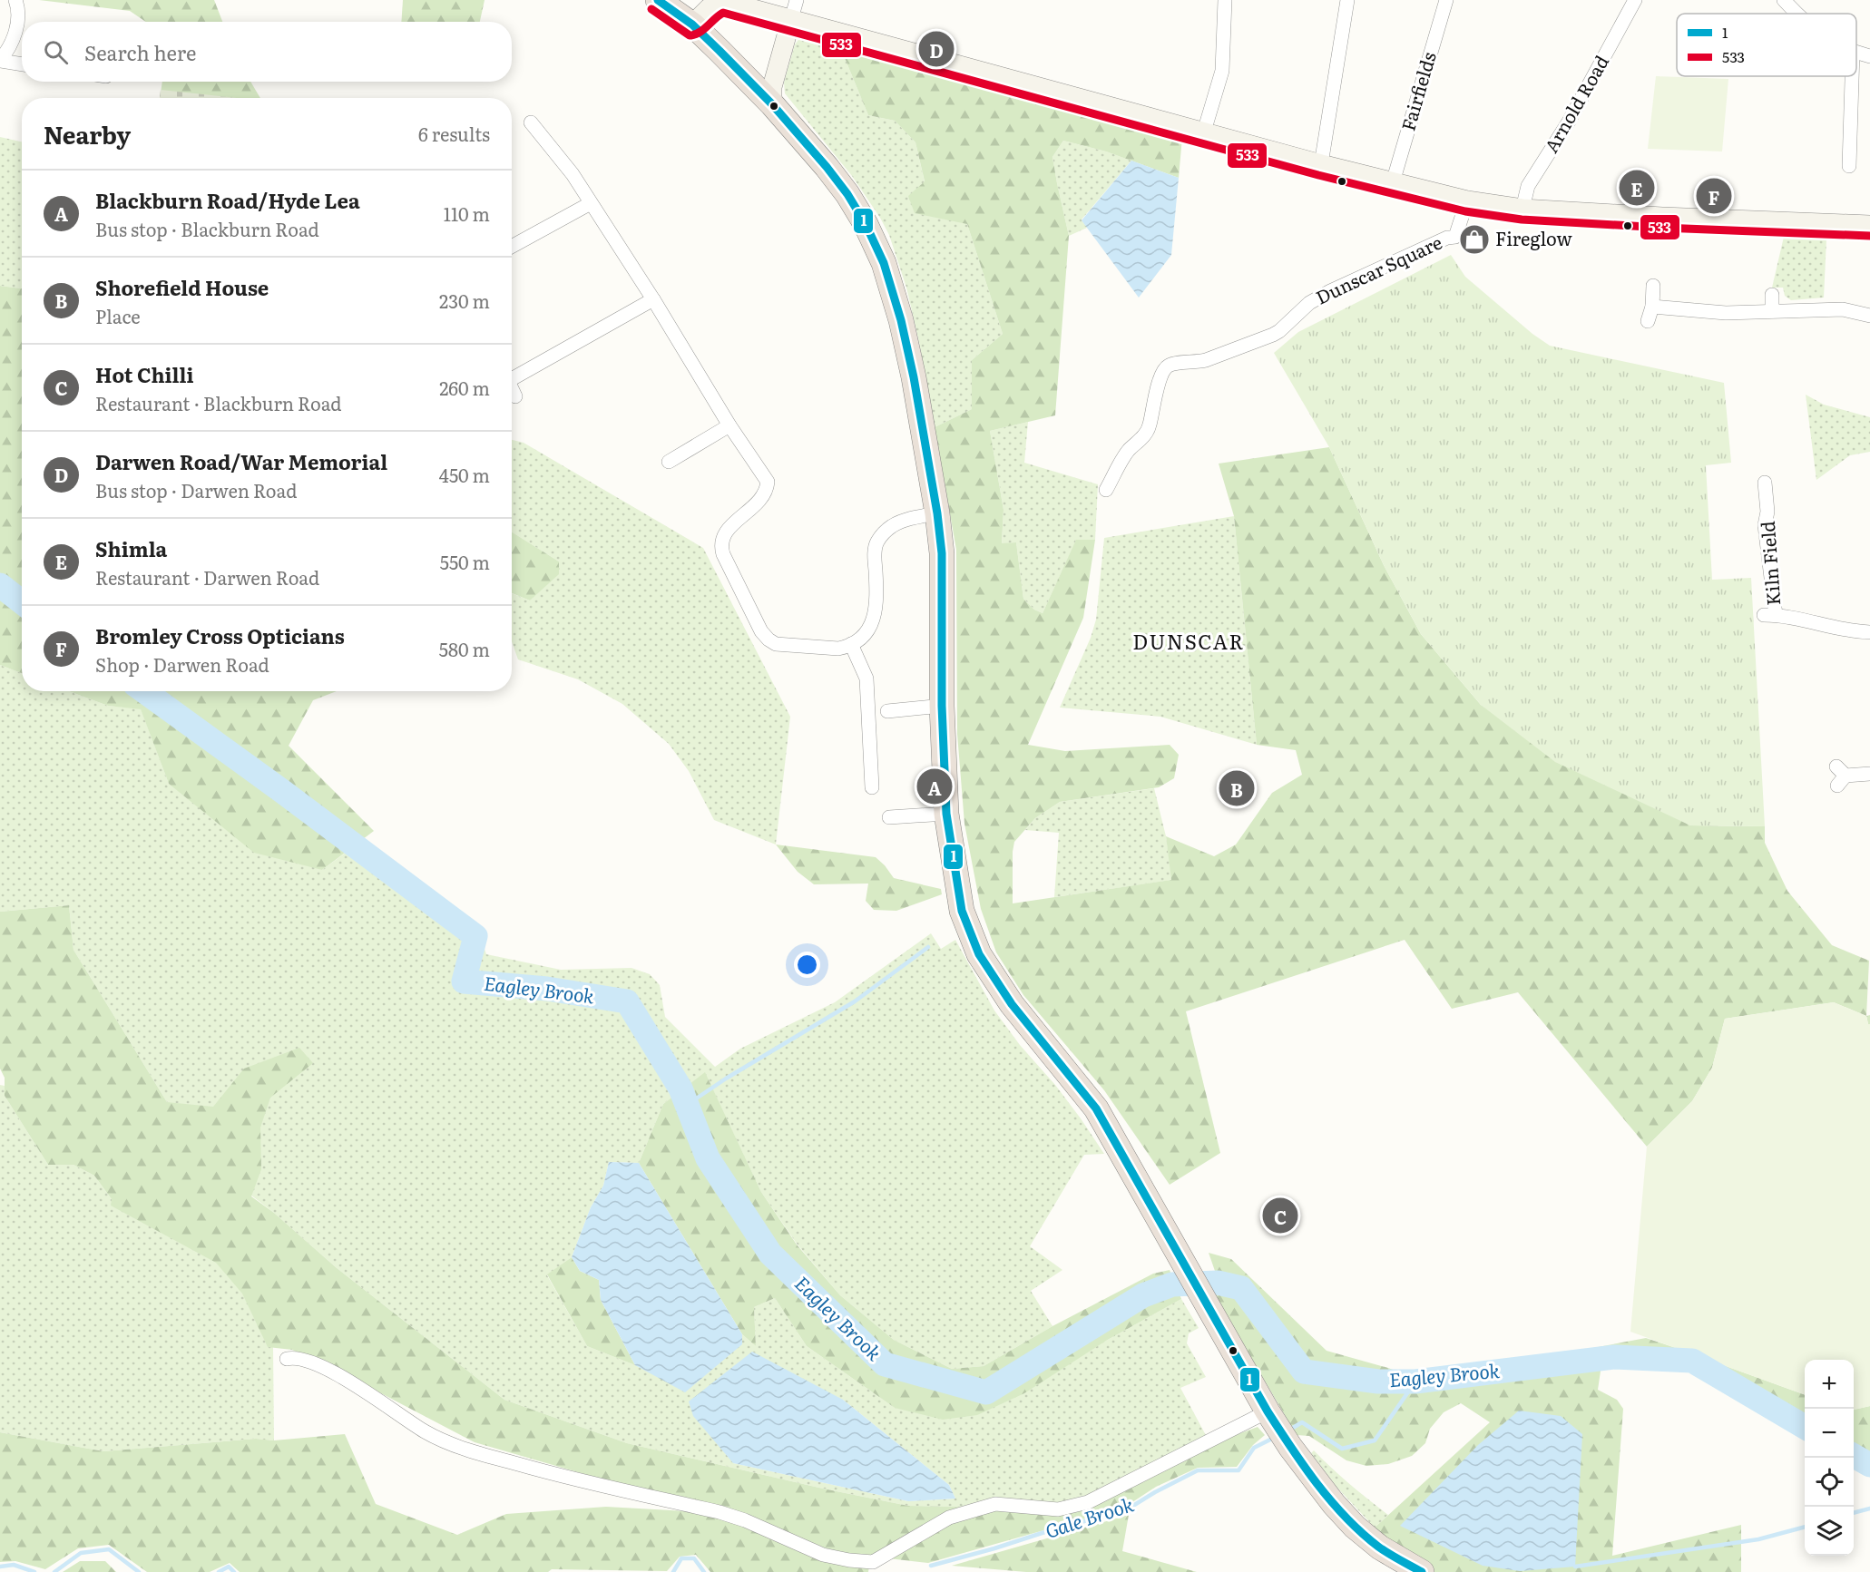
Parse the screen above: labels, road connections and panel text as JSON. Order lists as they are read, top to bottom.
{
  "streets": {
    "street": [
      "Fairfields",
      "Arnold Road",
      "Dunscar Square",
      "Kiln Field"
    ]
  },
  "districts": ["DUNSCAR"],
  "water": ["Eagley Brook", "Gale Brook"],
  "places": {
    "shop": ["Fireglow"]
  },
  "lines": ["transit line 1", "transit line 533"],
  "legend": ["1", "533"],
  "page": {
    "search": "Search here",
    "pins": [
      "D",
      "E",
      "F",
      "A",
      "B",
      "C"
    ],
    "heading": ["Nearby", "6 results"],
    "list": [
      {
        "mark": "A",
        "name": "Blackburn Road/Hyde Lea",
        "note": "Bus stop · Blackburn Road",
        "value": "110 m"
      },
      {
        "mark": "B",
        "name": "Shorefield House",
        "note": "Place",
        "value": "230 m"
      },
      {
        "mark": "C",
        "name": "Hot Chilli",
        "note": "Restaurant · Blackburn Road",
        "value": "260 m"
      },
      {
        "mark": "D",
        "name": "Darwen Road/War Memorial",
        "note": "Bus stop · Darwen Road",
        "value": "450 m"
      },
      {
        "mark": "E",
        "name": "Shimla",
        "note": "Restaurant · Darwen Road",
        "value": "550 m"
      },
      {
        "mark": "F",
        "name": "Bromley Cross Opticians",
        "note": "Shop · Darwen Road",
        "value": "580 m"
      }
    ],
    "map_buttons": ["+", "−"]
  }
}
